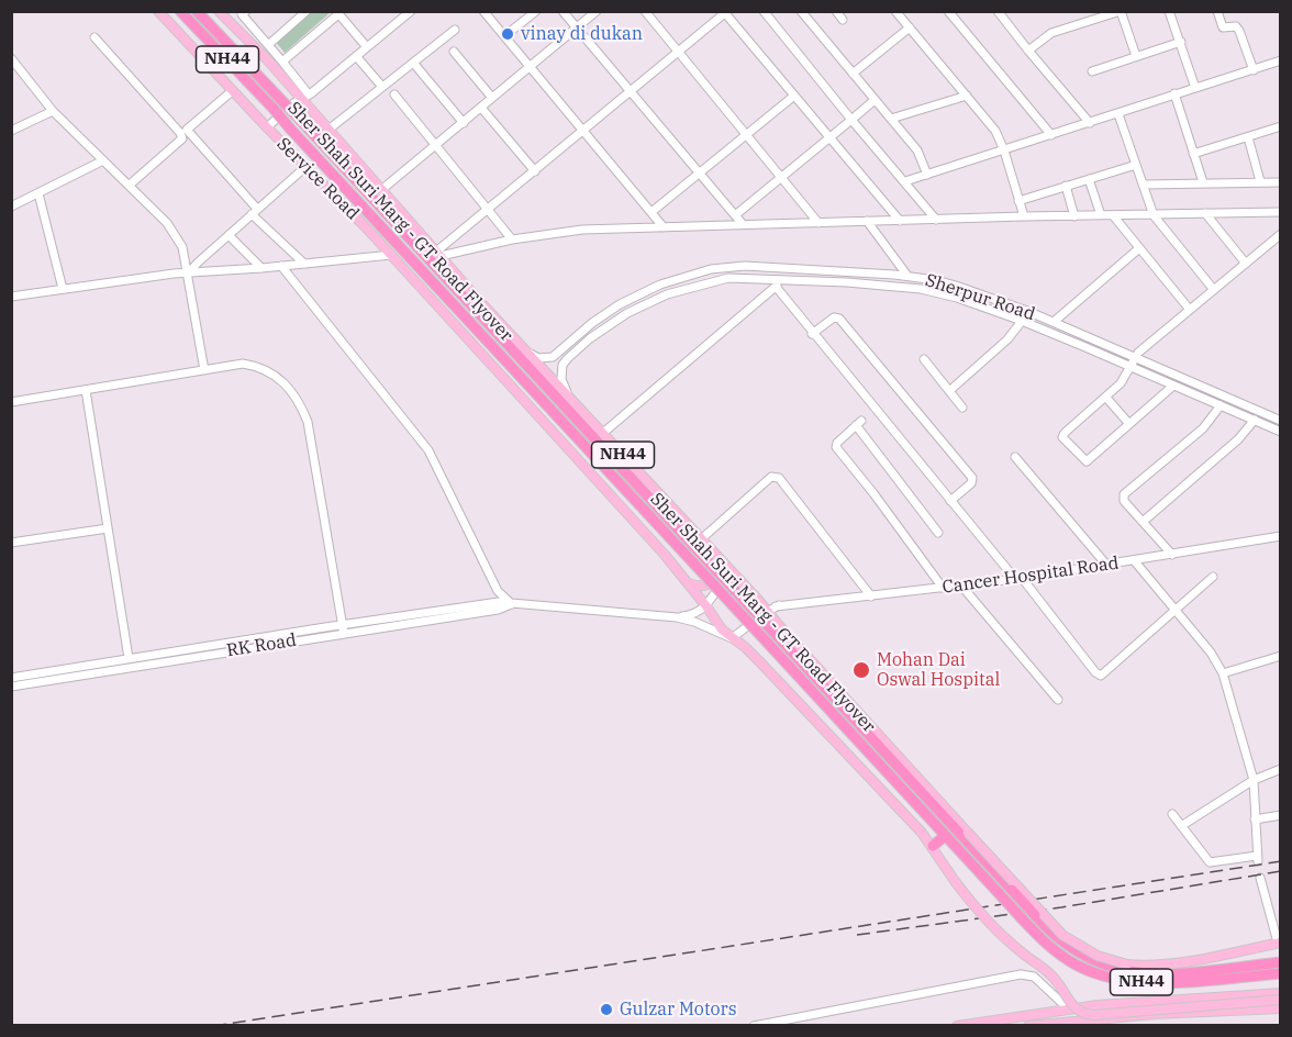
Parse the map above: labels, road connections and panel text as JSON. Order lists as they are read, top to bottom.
{
  "streets": {
    "highway": ["NH44", "Sher Shah Suri Marg - GT Road Flyover"],
    "main road": ["Service Road"],
    "street": ["Sherpur Road", "Cancer Hospital Road", "RK Road"]
  },
  "crossings": [
    ["NH44", "Service Road"],
    ["NH44", "Sher Shah Suri Marg - GT Road Flyover"],
    ["NH44", "Sherpur Road"],
    ["Service Road", "Sherpur Road"]
  ],
  "places": ["vinay di dukan", "Mohan Dai Oswal Hospital", "Gulzar Motors"]
}
